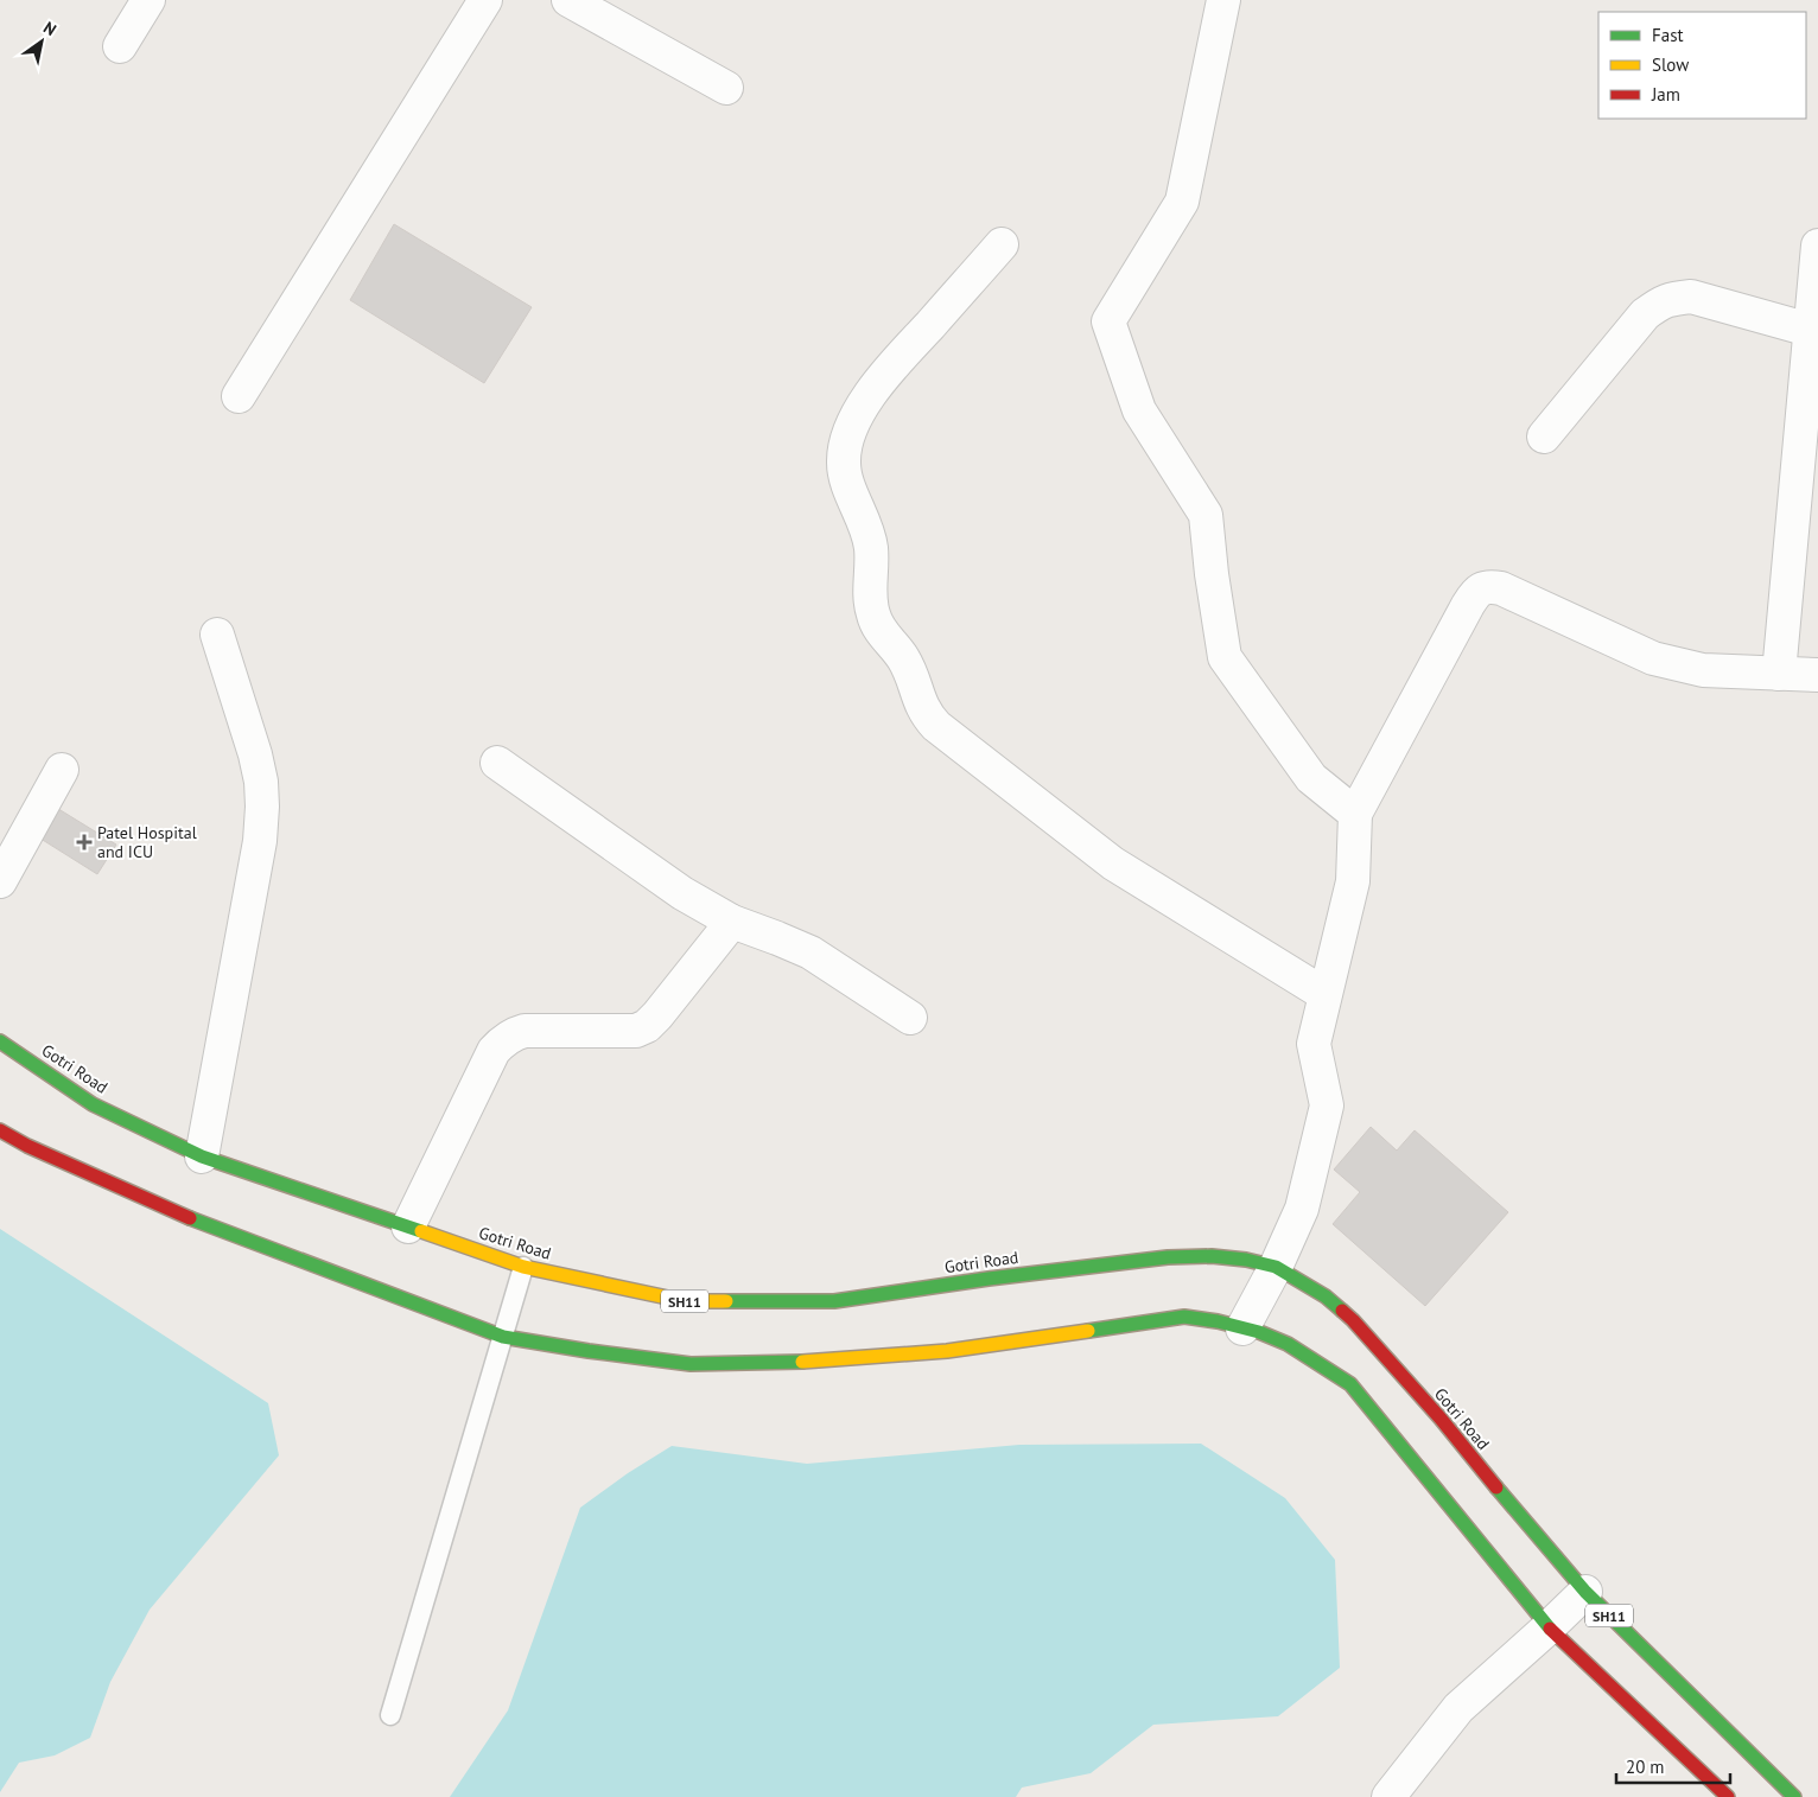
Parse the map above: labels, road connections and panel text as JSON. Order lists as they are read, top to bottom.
{
  "streets": {
    "main road": ["Gotri Road", "SH11"]
  },
  "places": {
    "health": ["Patel Hospital and ICU"]
  },
  "legend": ["Fast", "Slow", "Jam"],
  "scale_bar": "20 m",
  "north": "top right"
}
